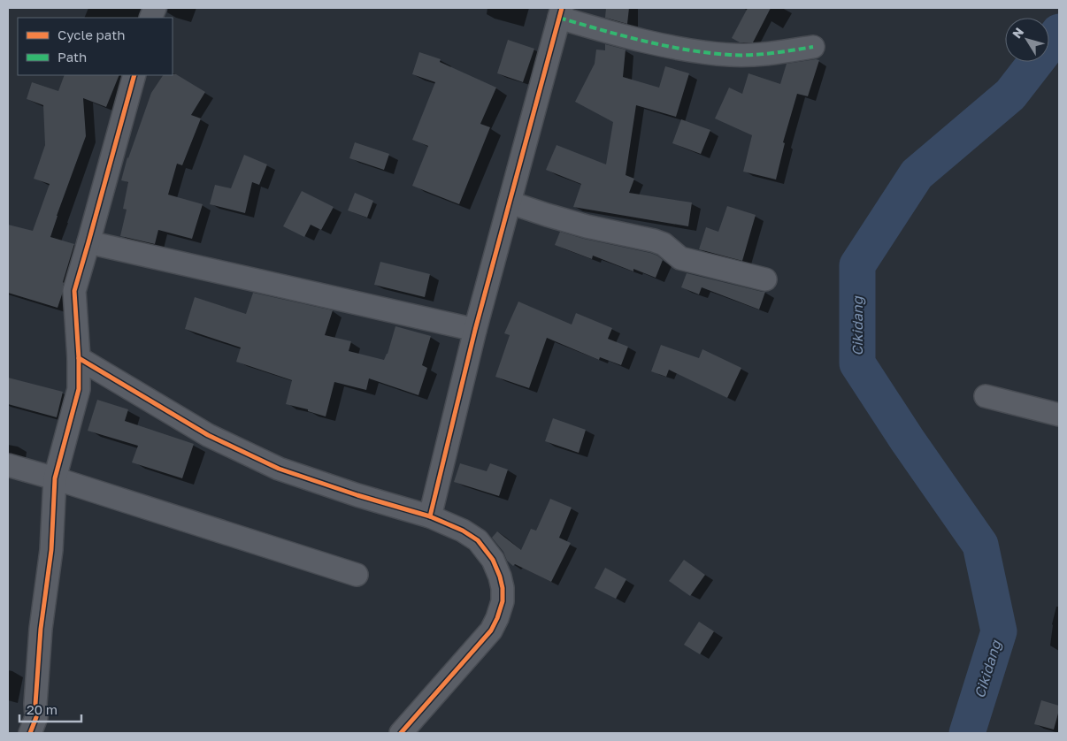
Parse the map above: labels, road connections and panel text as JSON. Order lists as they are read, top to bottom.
{
  "water": ["Cikidang"],
  "legend": ["Cycle path", "Path"],
  "scale_bar": "20 m",
  "north": "top left"
}
